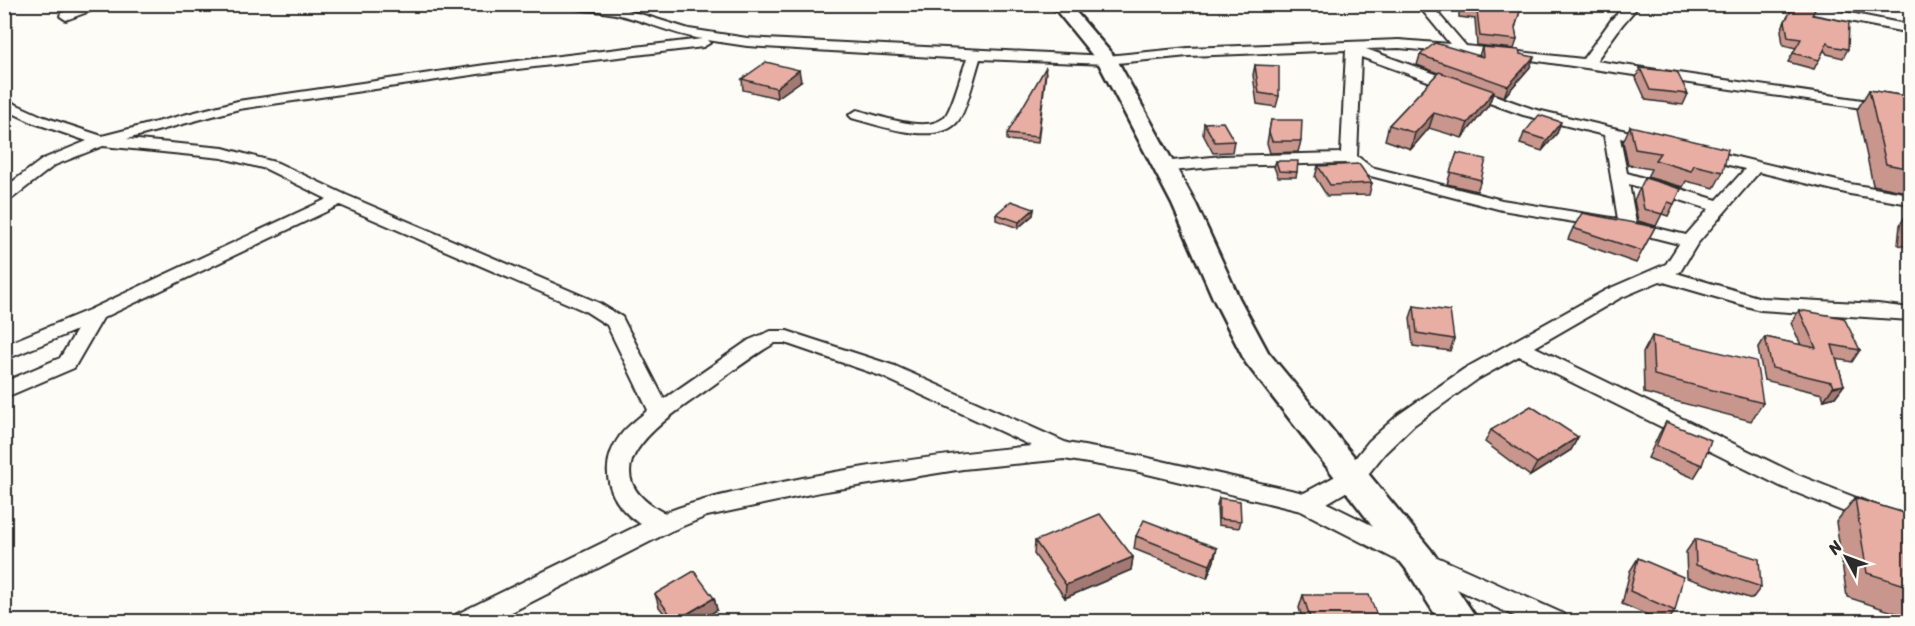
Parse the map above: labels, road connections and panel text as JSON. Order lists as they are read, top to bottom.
{
  "north": "top left"
}
